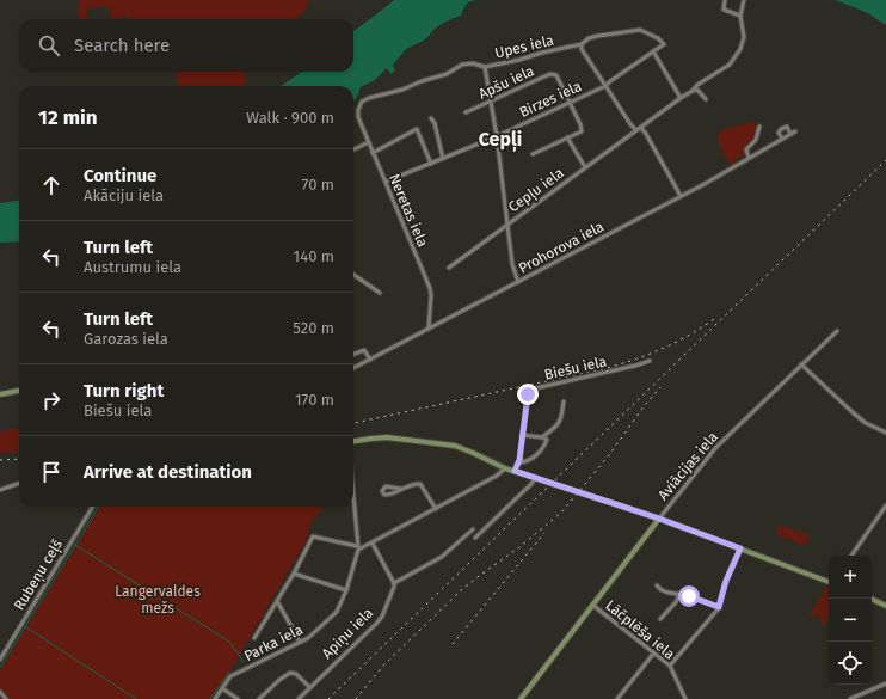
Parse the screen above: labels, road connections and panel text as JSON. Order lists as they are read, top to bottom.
{
  "streets": {
    "main road": ["Aviācijas iela"],
    "street": [
      "Upes iela",
      "Apšu iela",
      "Birzes iela",
      "Cepļu iela",
      "Neretas iela",
      "Prohorova iela",
      "Biešu iela",
      "Rubeņu ceļš",
      "Lāčplēša iela",
      "Apiņu iela",
      "Parka iela"
    ]
  },
  "crossings": [
    ["Upes iela", "Birzes iela"],
    ["Upes iela", "Neretas iela"],
    ["Apšu iela", "Birzes iela"],
    ["Birzes iela", "Neretas iela"],
    ["Neretas iela", "Prohorova iela"],
    ["Aviācijas iela", "Lāčplēša iela"]
  ],
  "districts": ["Cepļi"],
  "parks": ["Langervaldes mežs"],
  "page": {
    "search": "Search here",
    "heading": ["12 min", "Walk · 900 m"],
    "list": [
      ["Continue", "Akāciju iela", "70 m"],
      ["Turn left", "Austrumu iela", "140 m"],
      ["Turn left", "Garozas iela", "520 m"],
      ["Turn right", "Biešu iela", "170 m"],
      "Arrive at destination"
    ],
    "map_buttons": ["+", "−"]
  }
}
